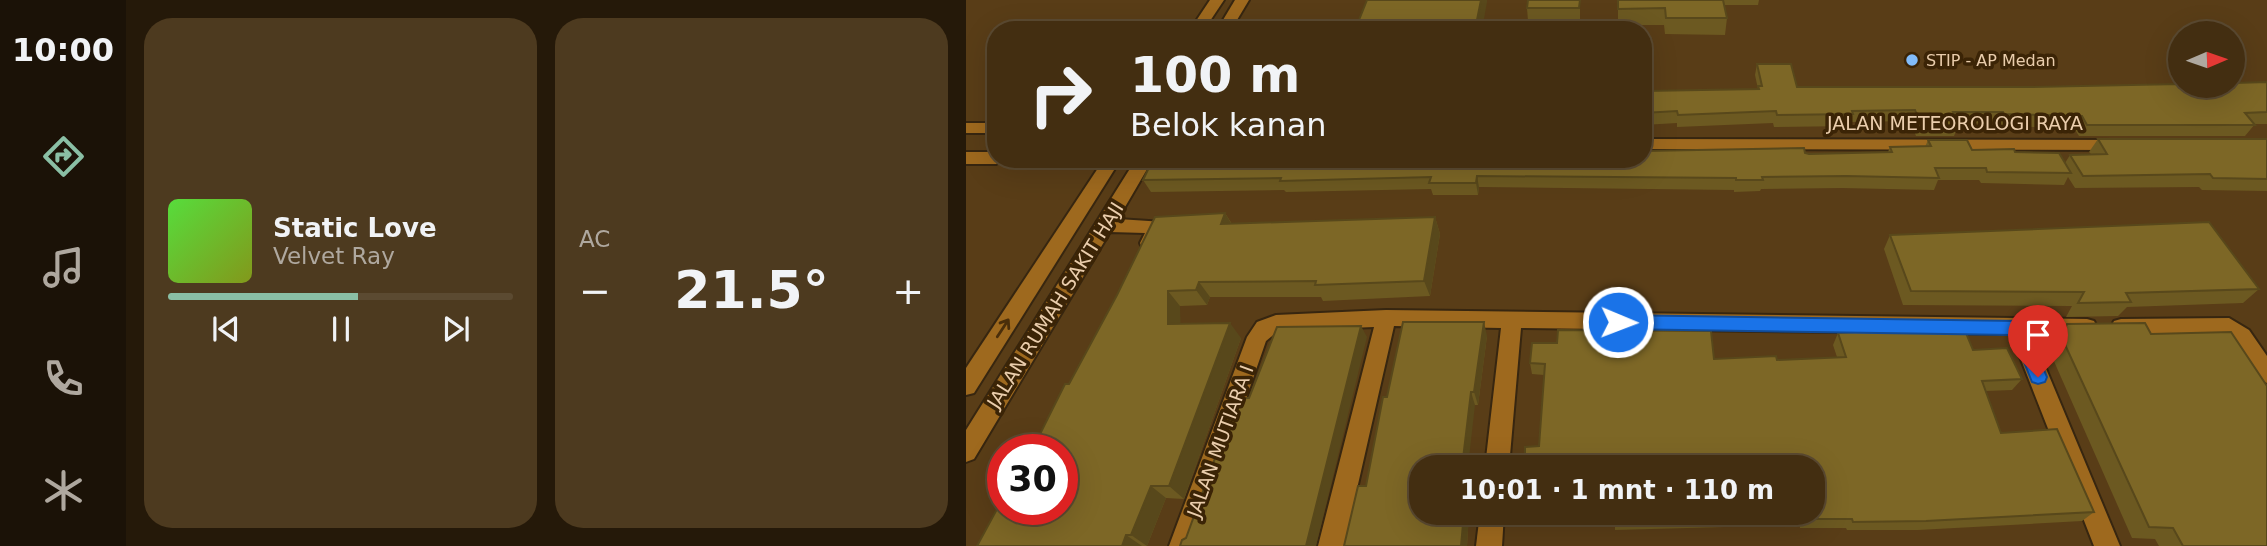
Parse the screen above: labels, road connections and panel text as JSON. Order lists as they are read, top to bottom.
{
  "streets": {
    "street": ["JALAN METEOROLOGI RAYA", "JALAN RUMAH SAKIT HAJI", "JALAN MUTIARA I"]
  },
  "places": ["STIP - AP Medan"],
  "north": "right",
  "page": {
    "tabs": "10:00",
    "tile": "AC",
    "turn": ["100 m", "Belok kanan"],
    "song": ["Static Love", "Velvet Ray"],
    "heat": ["−", "21.5°", "+"],
    "limit": "30",
    "trip": "10:01 · 1 mnt · 110 m"
  }
}
